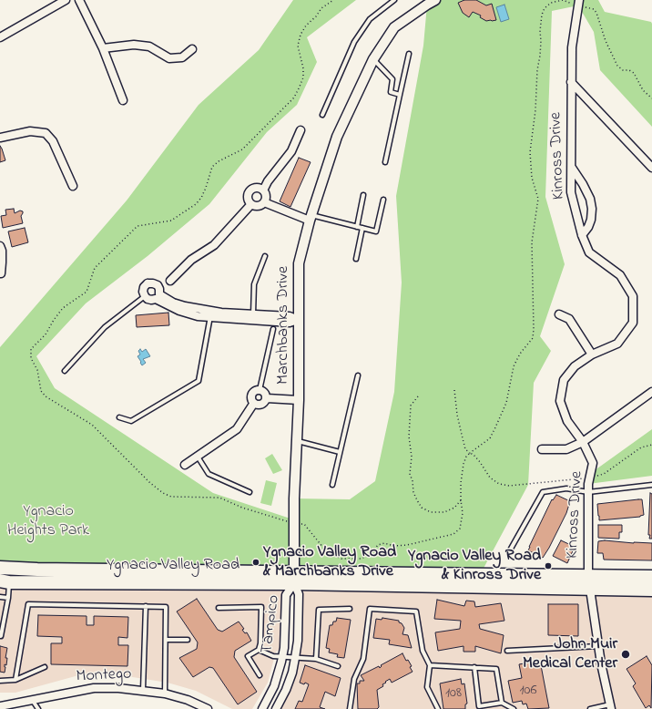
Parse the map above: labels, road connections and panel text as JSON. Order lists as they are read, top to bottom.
{
  "streets": {
    "highway": ["Ygnacio Valley Road"],
    "street": [
      "Kinross Drive",
      "Marchbanks Drive",
      "Tampico",
      "Montego"
    ]
  },
  "crossings": [
    ["Kinross Drive", "Ygnacio Valley Road"],
    ["Marchbanks Drive", "Ygnacio Valley Road"],
    ["Marchbanks Drive", "Tampico"],
    ["Ygnacio Valley Road", "Tampico"]
  ],
  "parks": ["Ygnacio Heights Park"],
  "places": ["Ygnacio Valley Road & Marchbanks Drive", "Ygnacio Valley Road & Kinross Drive", "John Muir Medical Center"],
  "house_numbers": ["106", "108"]
}
